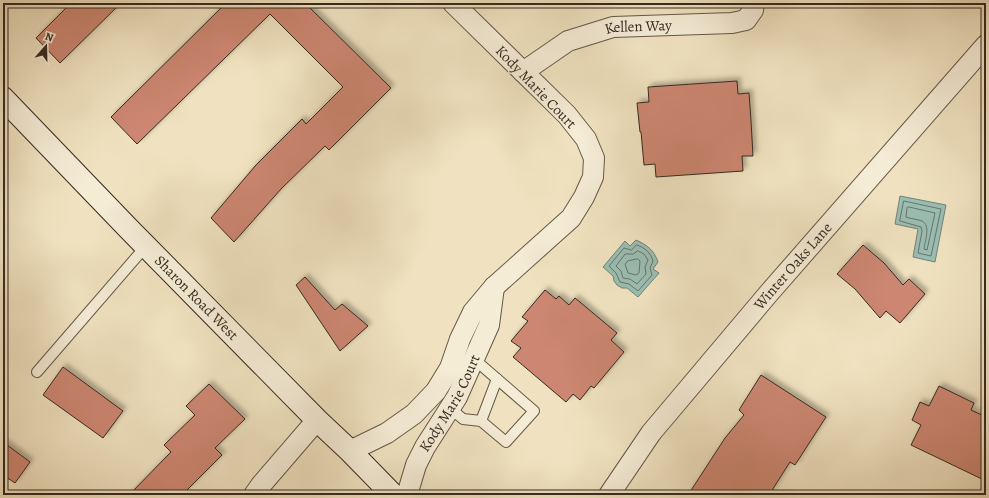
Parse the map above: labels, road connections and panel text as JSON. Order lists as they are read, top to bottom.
{
  "streets": {
    "main road": ["Sharon Road West"],
    "street": ["Kellen Way", "Kody Marie Court", "Winter Oaks Lane"]
  },
  "crossings": [
    ["Kellen Way", "Kody Marie Court"],
    ["Kody Marie Court", "Sharon Road West"]
  ],
  "north": "top"
}
